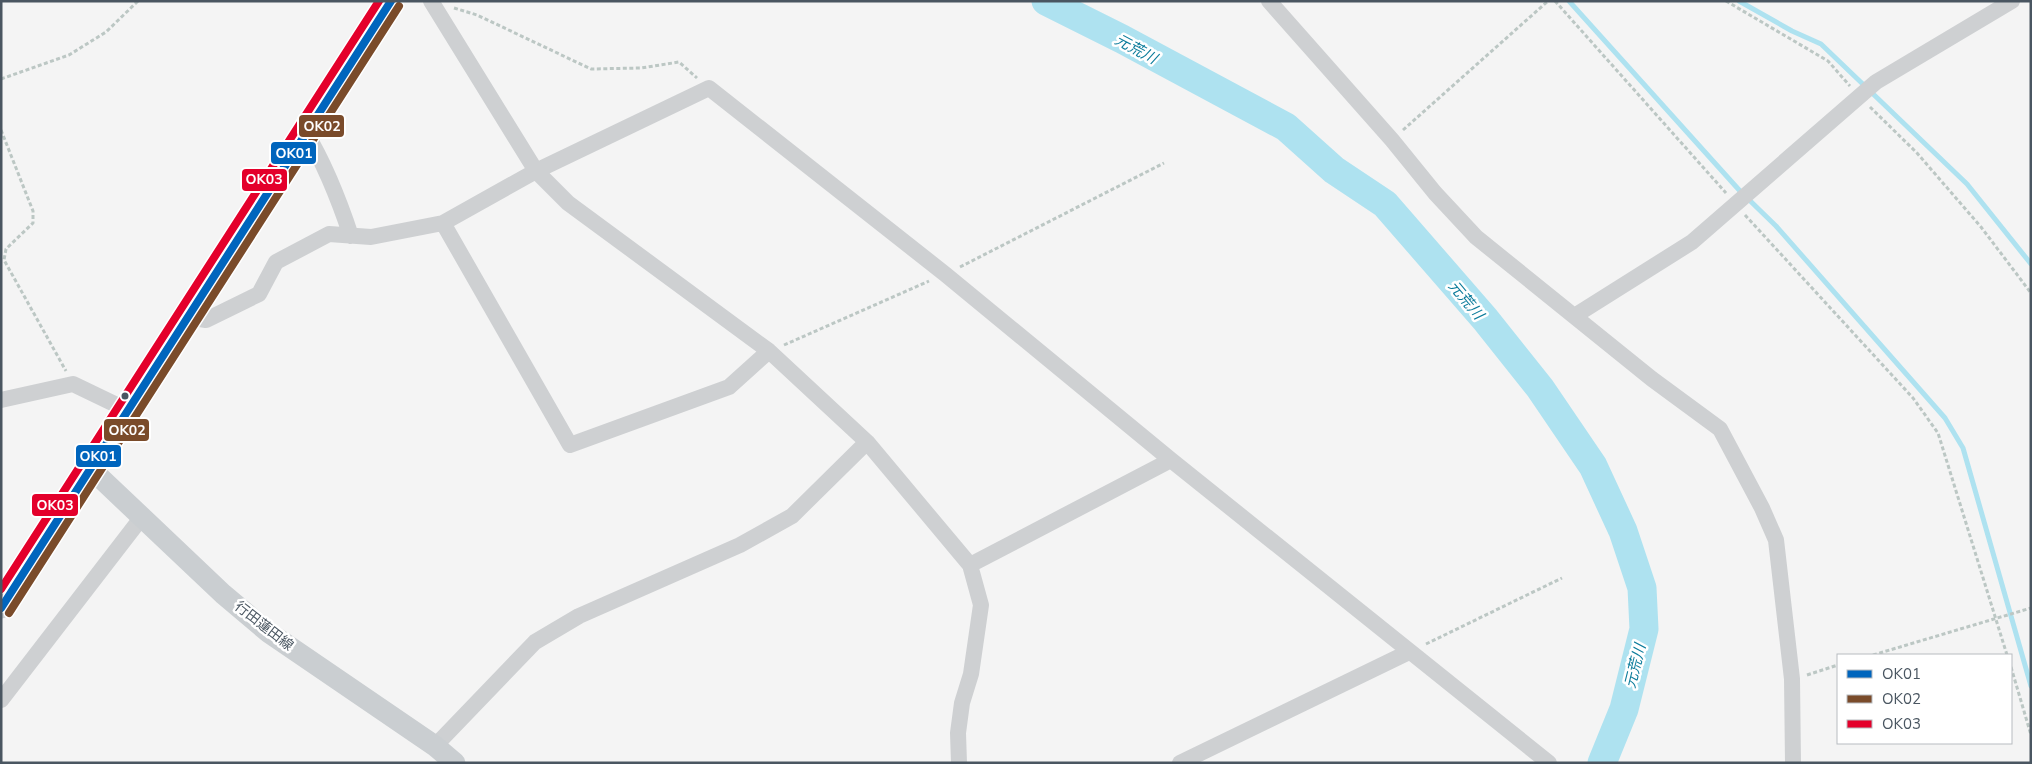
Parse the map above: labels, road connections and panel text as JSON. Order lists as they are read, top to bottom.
{
  "streets": {
    "main road": ["行田蓮田線"]
  },
  "water": ["元荒川"],
  "lines": ["transit line OK01", "transit line OK03", "transit line OK02"],
  "legend": ["OK01", "OK02", "OK03"]
}
